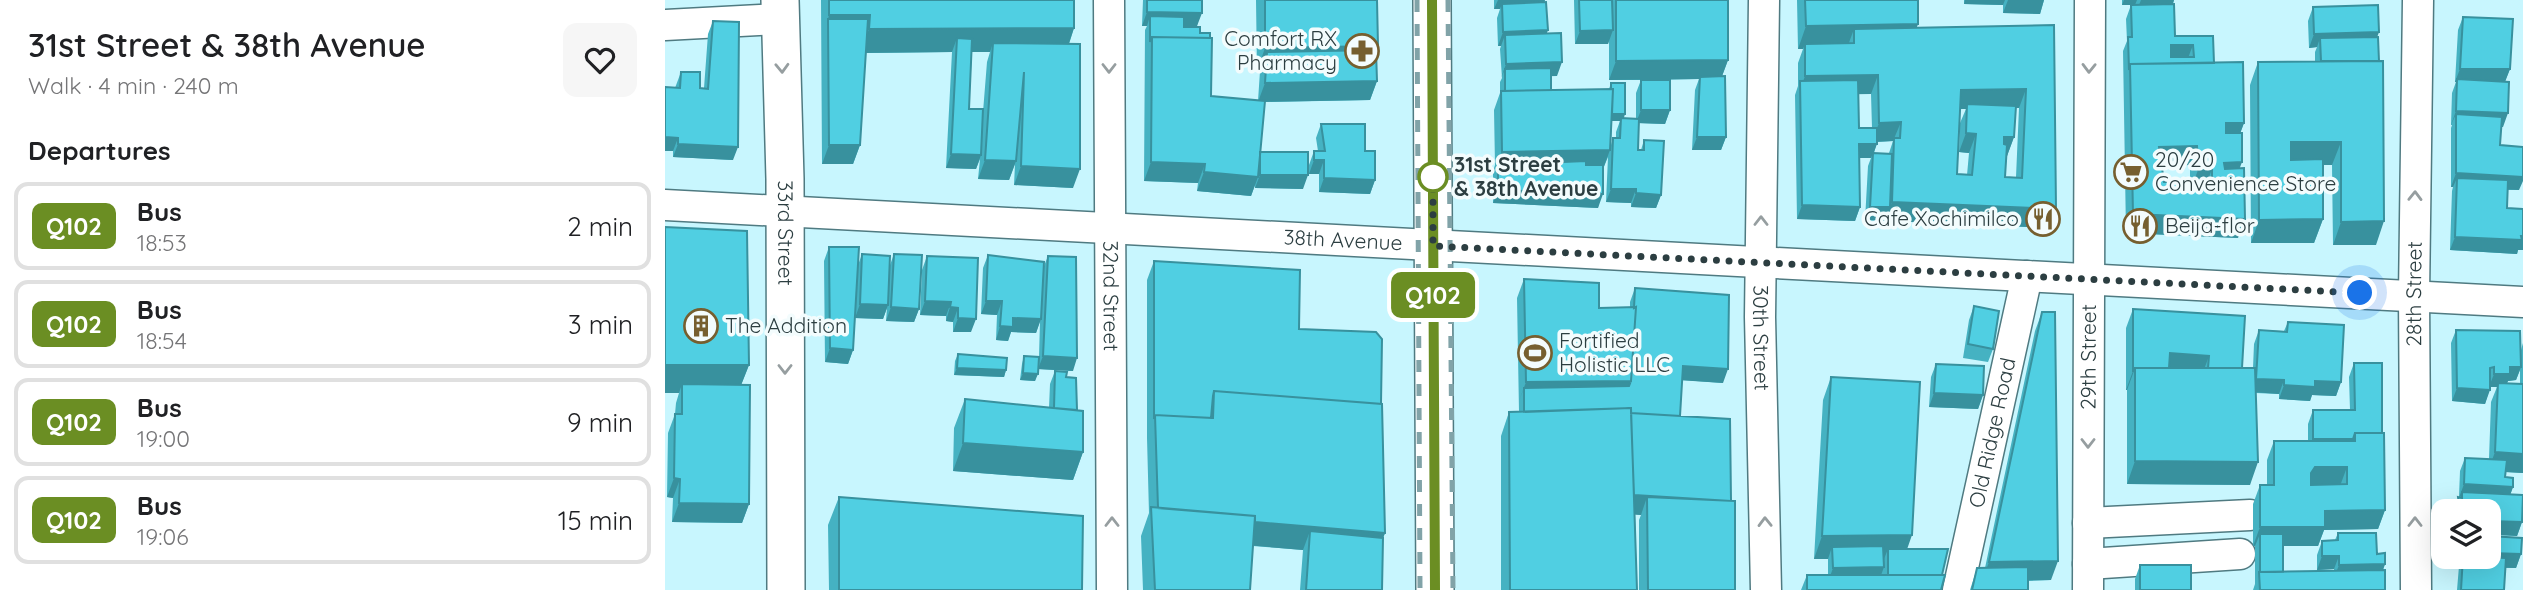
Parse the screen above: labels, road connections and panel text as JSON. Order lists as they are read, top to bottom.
{
  "streets": {
    "main road": ["33rd Street"],
    "street": [
      "38th Avenue",
      "32nd Street",
      "28th Street",
      "30th Street",
      "29th Street",
      "Old Ridge Road"
    ]
  },
  "crossings": [
    ["33rd Street", "38th Avenue"],
    ["38th Avenue", "32nd Street"],
    ["38th Avenue", "28th Street"],
    ["38th Avenue", "30th Street"],
    ["38th Avenue", "29th Street"],
    ["38th Avenue", "Old Ridge Road"]
  ],
  "one_way": [
    "33rd Street",
    "28th Street",
    "30th Street",
    "29th Street"
  ],
  "places": {
    "pharmacy": ["Comfort RX Pharmacy"],
    "supermarket": ["20/20 Convenience Store"],
    "other": ["31st Street & 38th Avenue"],
    "restaurant": ["Cafe Xochimilco", "Beija-flor"],
    "building": ["The Addition"],
    "sports": ["Fortified Holistic LLC"]
  },
  "lines": ["bus line Q102"],
  "page": {
    "heading": [
      ["31st Street & 38th Avenue", "Walk · 4 min · 240 m"],
      "Departures"
    ],
    "on_map": "Q102",
    "list": [
      {
        "mark": "Q102",
        "name": "Bus",
        "note": "18:53",
        "value": "2 min"
      },
      {
        "mark": "Q102",
        "name": "Bus",
        "note": "18:54",
        "value": "3 min"
      },
      {
        "mark": "Q102",
        "name": "Bus",
        "note": "19:00",
        "value": "9 min"
      },
      {
        "mark": "Q102",
        "name": "Bus",
        "note": "19:06",
        "value": "15 min"
      }
    ]
  }
}
